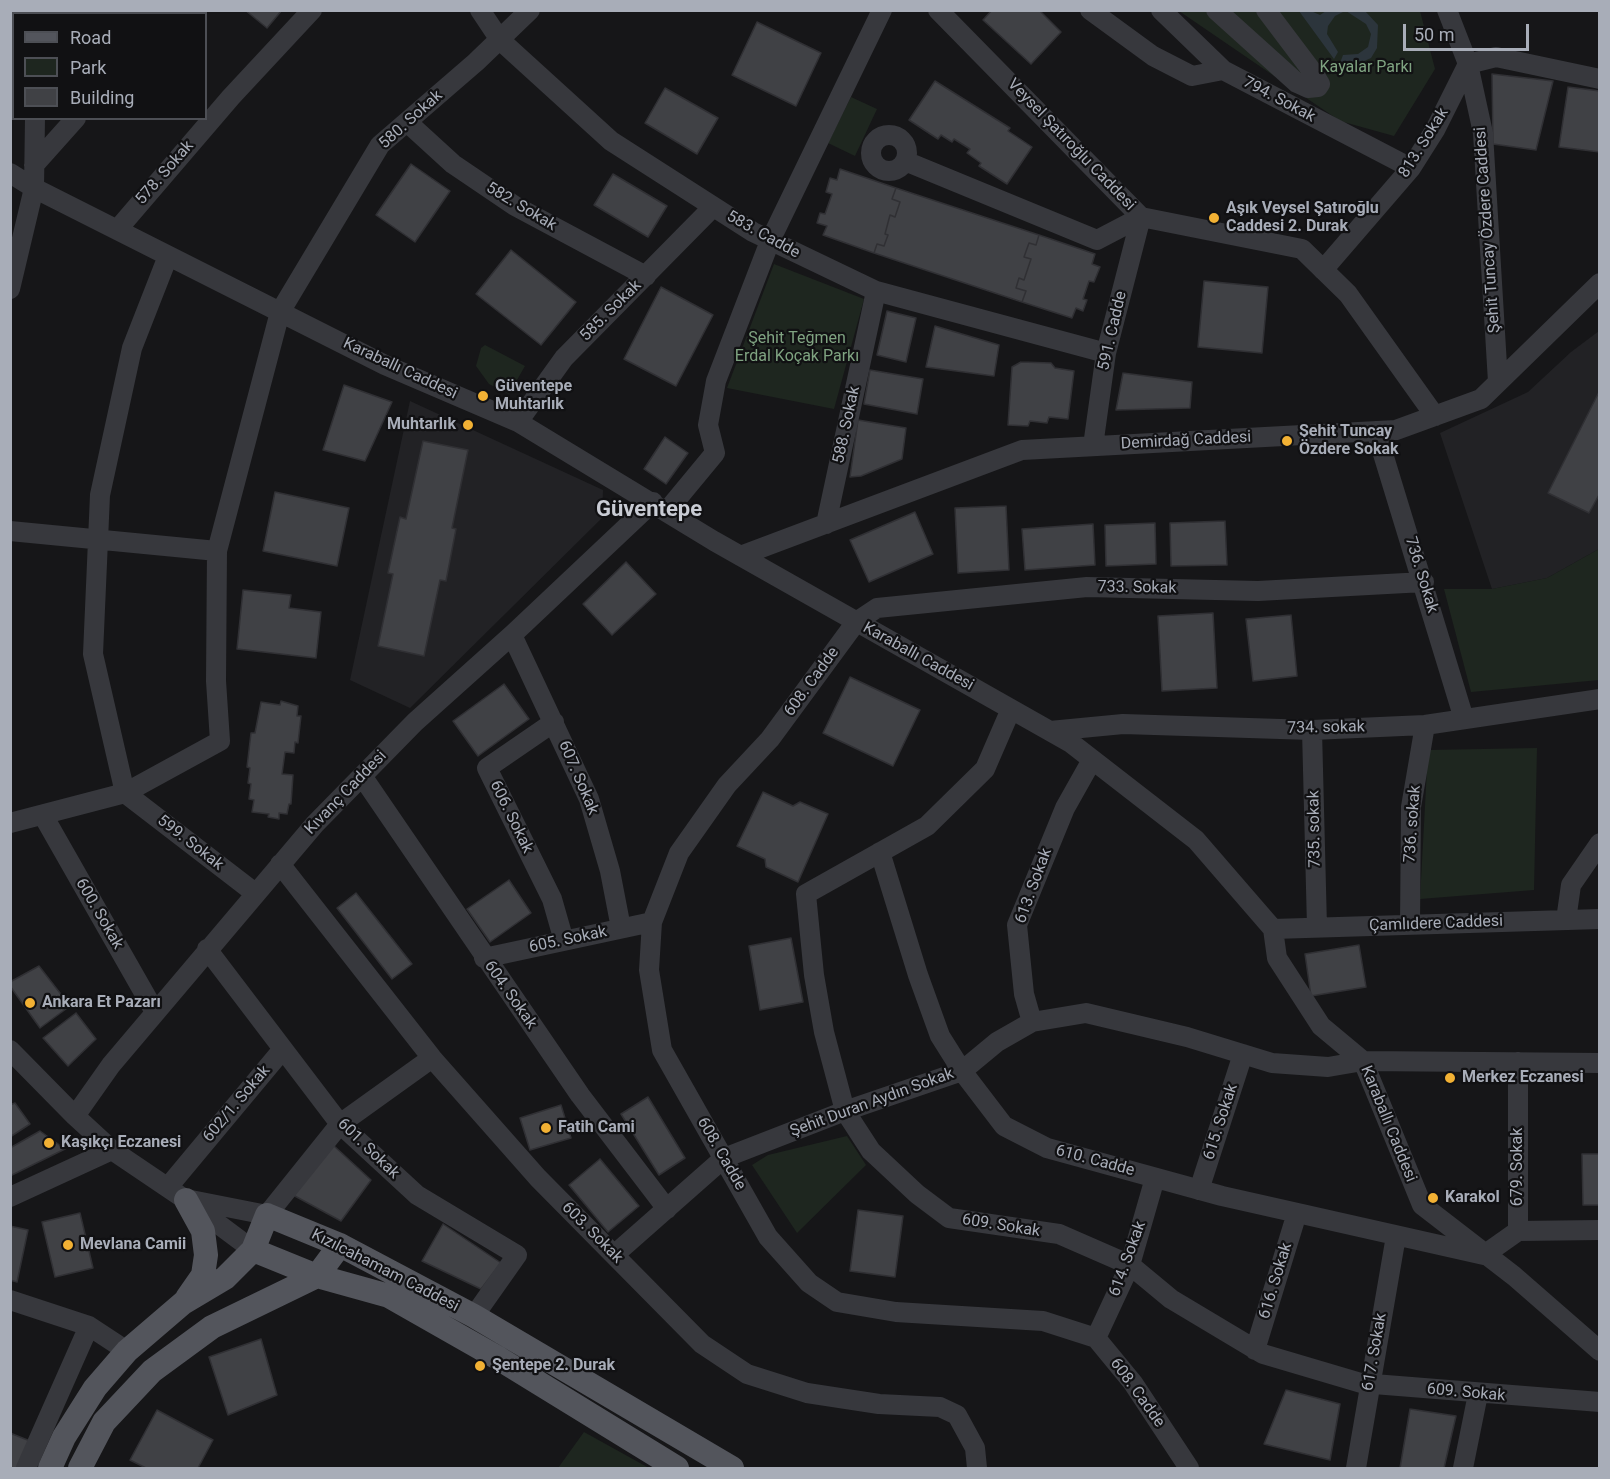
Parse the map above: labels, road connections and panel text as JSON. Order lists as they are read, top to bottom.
{
  "streets": {
    "main road": ["Kızılcahamam Caddesi"],
    "street": [
      "794. Sokak",
      "580. Sokak",
      "813. Sokak",
      "Veysel Şatıroğlu Caddesi",
      "578. Sokak",
      "582. Sokak",
      "Şehit Tuncay Özdere Caddesi",
      "583. Cadde",
      "585. Sokak",
      "591. Cadde",
      "Karaballı Caddesi",
      "588. Sokak",
      "Demirdağ Caddesi",
      "736. Sokak",
      "733. Sokak",
      "608. Cadde",
      "734. sokak",
      "607. Sokak",
      "Kıvanç Caddesi",
      "606. Sokak",
      "736. sokak",
      "735. sokak",
      "599. Sokak",
      "613. Sokak",
      "600. Sokak",
      "Çamlıdere Caddesi",
      "605. Sokak",
      "604. Sokak",
      "Şehit Duran Aydın Sokak",
      "602/1. Sokak",
      "615. Sokak",
      "601. Sokak",
      "610. Cadde",
      "679. Sokak",
      "609. Sokak",
      "603. Sokak",
      "614. Sokak",
      "616. Sokak",
      "617. Sokak"
    ]
  },
  "crossings": [
    ["794. Sokak", "813. Sokak"],
    ["580. Sokak", "582. Sokak"],
    ["580. Sokak", "583. Cadde"],
    ["580. Sokak", "Karaballı Caddesi"],
    ["580. Sokak", "599. Sokak"],
    ["813. Sokak", "Veysel Şatıroğlu Caddesi"],
    ["813. Sokak", "Şehit Tuncay Özdere Caddesi"],
    ["Veysel Şatıroğlu Caddesi", "591. Cadde"],
    ["Veysel Şatıroğlu Caddesi", "Demirdağ Caddesi"],
    ["578. Sokak", "Karaballı Caddesi"],
    ["582. Sokak", "585. Sokak"],
    ["Şehit Tuncay Özdere Caddesi", "Demirdağ Caddesi"],
    ["583. Cadde", "585. Sokak"],
    ["583. Cadde", "591. Cadde"],
    ["583. Cadde", "588. Sokak"],
    ["583. Cadde", "Kıvanç Caddesi"],
    ["585. Sokak", "Karaballı Caddesi"],
    ["591. Cadde", "Demirdağ Caddesi"],
    ["Karaballı Caddesi", "Demirdağ Caddesi"],
    ["Karaballı Caddesi", "733. Sokak"],
    ["Karaballı Caddesi", "608. Cadde"],
    ["Karaballı Caddesi", "734. sokak"],
    ["Karaballı Caddesi", "Kıvanç Caddesi"],
    ["Karaballı Caddesi", "613. Sokak"],
    ["Karaballı Caddesi", "Çamlıdere Caddesi"],
    ["Karaballı Caddesi", "Şehit Duran Aydın Sokak"],
    ["Karaballı Caddesi", "610. Cadde"],
    ["Karaballı Caddesi", "609. Sokak"],
    ["588. Sokak", "Demirdağ Caddesi"],
    ["Demirdağ Caddesi", "736. Sokak"],
    ["736. Sokak", "733. Sokak"],
    ["736. Sokak", "734. sokak"],
    ["733. Sokak", "608. Cadde"],
    ["608. Cadde", "605. Sokak"],
    ["608. Cadde", "Şehit Duran Aydın Sokak"],
    ["608. Cadde", "614. Sokak"],
    ["734. sokak", "736. sokak"],
    ["734. sokak", "735. sokak"],
    ["607. Sokak", "Kıvanç Caddesi"],
    ["607. Sokak", "606. Sokak"],
    ["607. Sokak", "605. Sokak"],
    ["Kıvanç Caddesi", "599. Sokak"],
    ["Kıvanç Caddesi", "600. Sokak"],
    ["Kıvanç Caddesi", "604. Sokak"],
    ["Kıvanç Caddesi", "601. Sokak"],
    ["Kıvanç Caddesi", "603. Sokak"],
    ["606. Sokak", "605. Sokak"],
    ["736. sokak", "Çamlıdere Caddesi"],
    ["735. sokak", "Çamlıdere Caddesi"],
    ["613. Sokak", "Şehit Duran Aydın Sokak"],
    ["605. Sokak", "604. Sokak"],
    ["604. Sokak", "Şehit Duran Aydın Sokak"],
    ["Şehit Duran Aydın Sokak", "615. Sokak"],
    ["Şehit Duran Aydın Sokak", "610. Cadde"],
    ["Şehit Duran Aydın Sokak", "679. Sokak"],
    ["Şehit Duran Aydın Sokak", "609. Sokak"],
    ["Şehit Duran Aydın Sokak", "603. Sokak"],
    ["602/1. Sokak", "601. Sokak"],
    ["615. Sokak", "610. Cadde"],
    ["601. Sokak", "Kızılcahamam Caddesi"],
    ["610. Cadde", "609. Sokak"],
    ["610. Cadde", "614. Sokak"],
    ["610. Cadde", "616. Sokak"],
    ["610. Cadde", "617. Sokak"],
    ["609. Sokak", "614. Sokak"],
    ["609. Sokak", "616. Sokak"],
    ["609. Sokak", "617. Sokak"]
  ],
  "districts": ["Güventepe"],
  "parks": ["Kayalar Parkı", "Şehit Teğmen Erdal Koçak Parkı"],
  "places": [
    "Aşık Veysel Şatıroğlu Caddesi 2. Durak",
    "Güventepe Muhtarlık",
    "Muhtarlık",
    "Şehit Tuncay Özdere Sokak",
    "Ankara Et Pazarı",
    "Merkez Eczanesi",
    "Fatih Cami",
    "Kaşıkçı Eczanesi",
    "Karakol",
    "Mevlana Camii",
    "Şentepe 2. Durak"
  ],
  "legend": ["Road", "Park", "Building"],
  "scale_bar": "50 m"
}
